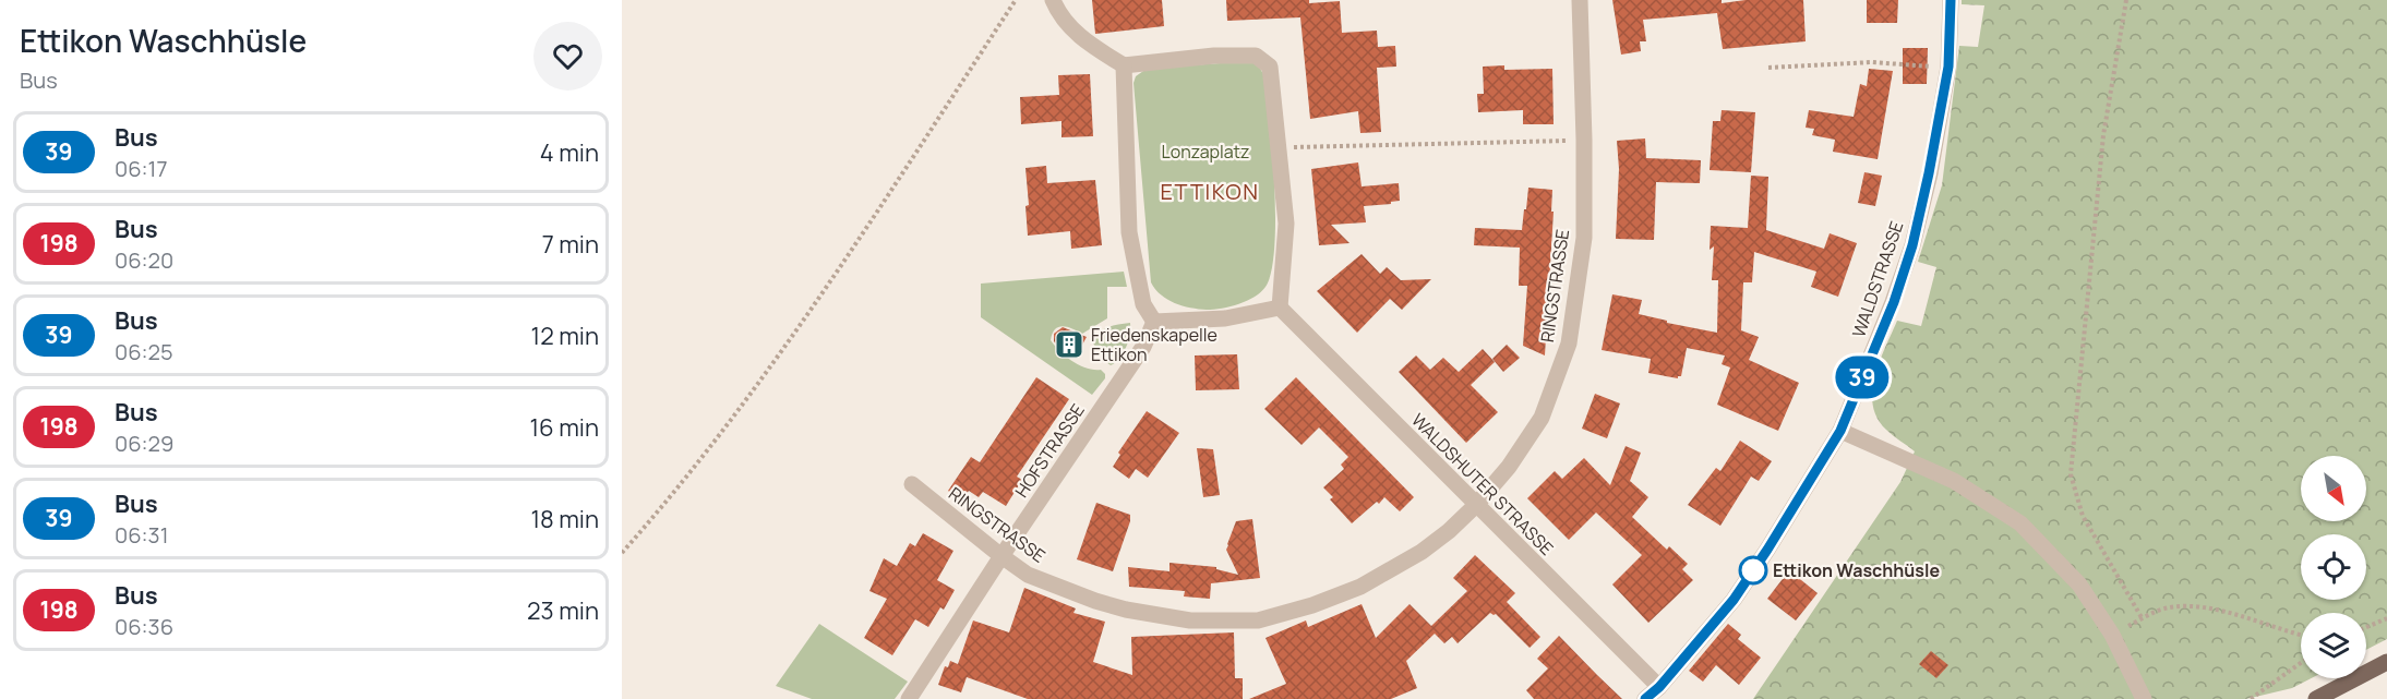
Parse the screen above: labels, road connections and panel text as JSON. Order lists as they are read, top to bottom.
{
  "streets": {
    "street": [
      "WALDSTRASSE",
      "RINGSTRASSE",
      "HOFSTRASSE",
      "WALDSHUTER STRASSE"
    ]
  },
  "crossings": [
    ["WALDSTRASSE", "WALDSHUTER STRASSE"],
    ["RINGSTRASSE", "HOFSTRASSE"],
    ["RINGSTRASSE", "WALDSHUTER STRASSE"]
  ],
  "districts": ["ETTIKON"],
  "parks": ["Lonzaplatz"],
  "places": {
    "building": ["Friedenskapelle Ettikon"],
    "other": ["Ettikon Waschhüsle"]
  },
  "lines": ["bus line 39"],
  "north": "bottom right",
  "page": {
    "heading": ["Ettikon Waschhüsle", "Bus"],
    "on_map": "39",
    "list": [
      {
        "mark": "39",
        "name": "Bus",
        "note": "06:17",
        "value": "4 min"
      },
      {
        "mark": "198",
        "name": "Bus",
        "note": "06:20",
        "value": "7 min"
      },
      {
        "mark": "39",
        "name": "Bus",
        "note": "06:25",
        "value": "12 min"
      },
      {
        "mark": "198",
        "name": "Bus",
        "note": "06:29",
        "value": "16 min"
      },
      {
        "mark": "39",
        "name": "Bus",
        "note": "06:31",
        "value": "18 min"
      },
      {
        "mark": "198",
        "name": "Bus",
        "note": "06:36",
        "value": "23 min"
      }
    ]
  }
}
